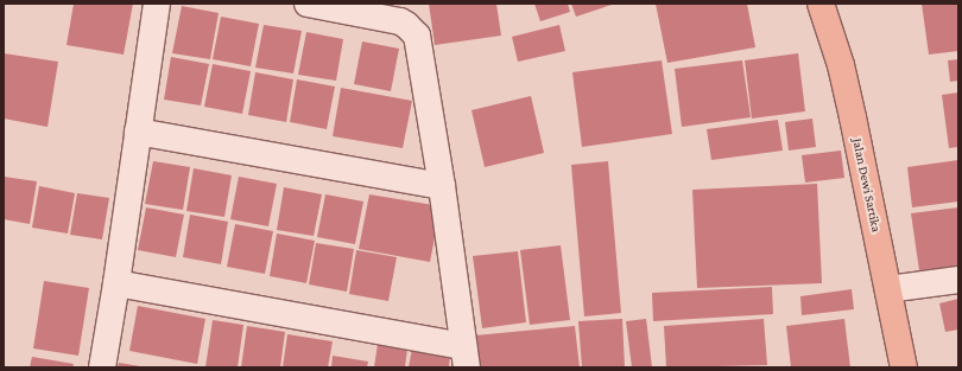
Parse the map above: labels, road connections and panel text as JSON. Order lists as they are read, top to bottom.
{
  "streets": {
    "main road": ["Jalan Dewi Sartika"]
  }
}
